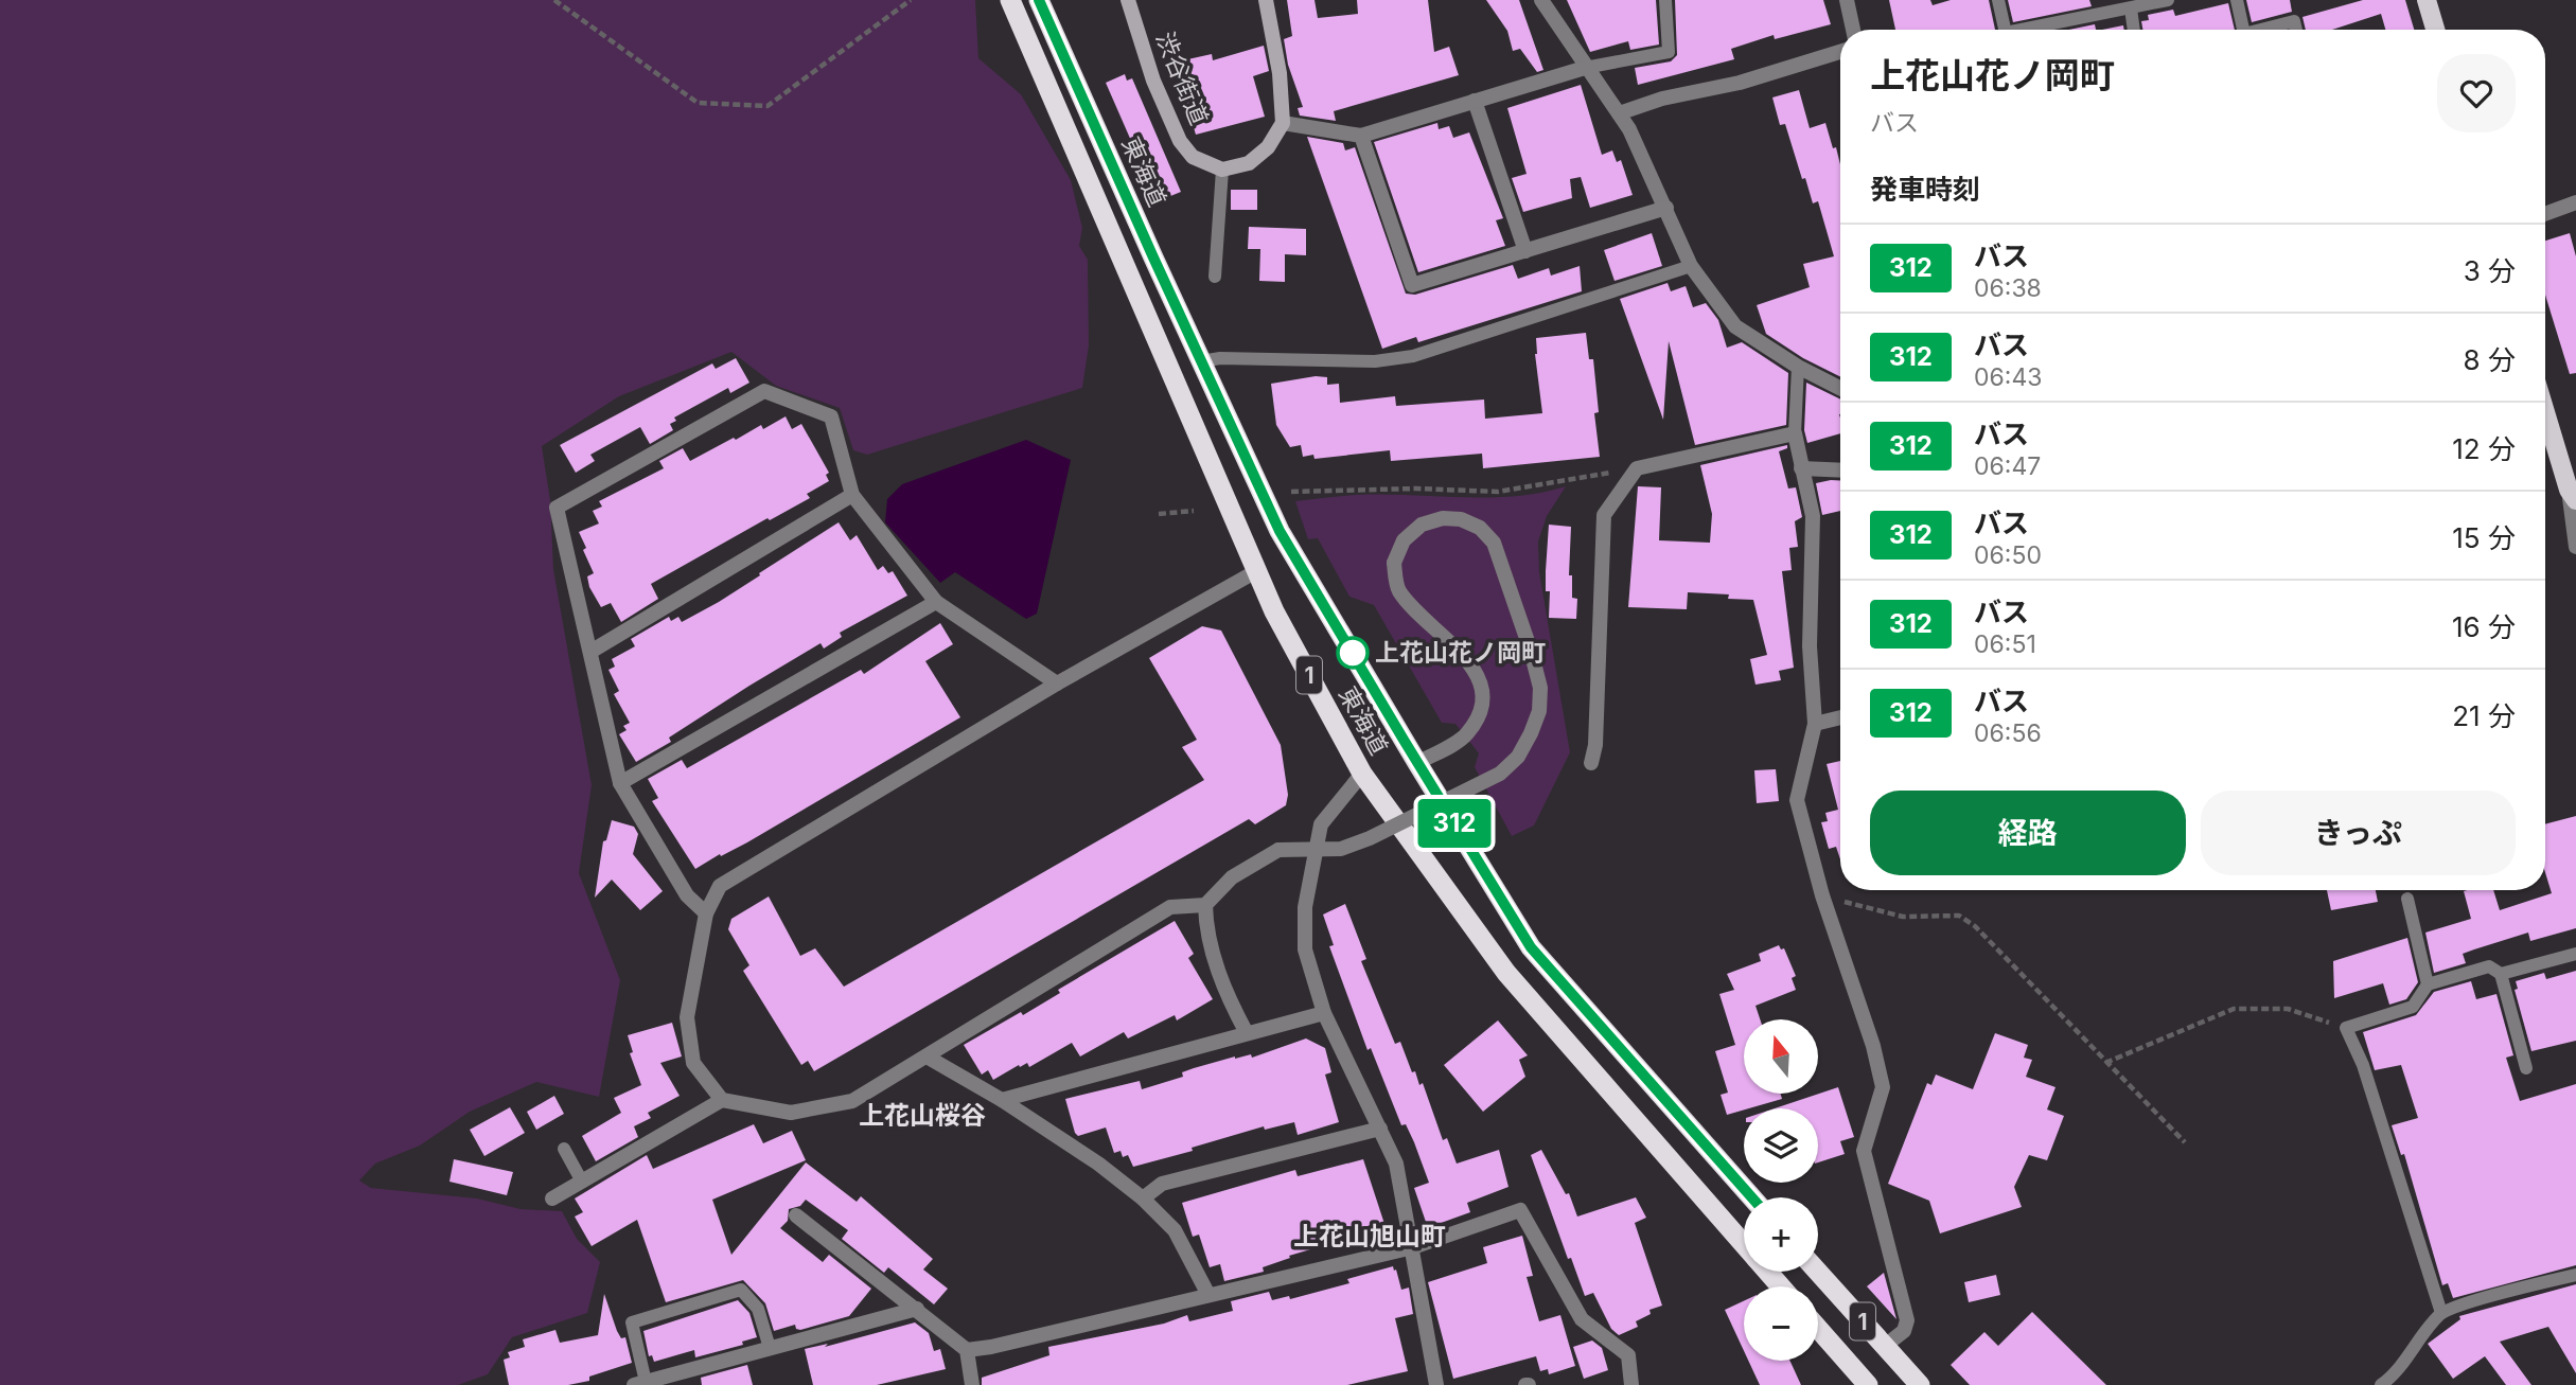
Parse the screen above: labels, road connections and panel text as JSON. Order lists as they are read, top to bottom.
{
  "streets": {
    "highway": ["東海道", "1"],
    "main road": ["渋谷街道"]
  },
  "districts": ["上花山桜谷", "上花山旭山町"],
  "places": ["上花山花ノ岡町"],
  "lines": ["bus line 312"],
  "north": "top",
  "page": {
    "on_map": "312",
    "heading": [
      ["上花山花ノ岡町", "バス"],
      "発車時刻"
    ],
    "list": [
      {
        "mark": "312",
        "name": "バス",
        "note": "06:38",
        "value": "3 分"
      },
      {
        "mark": "312",
        "name": "バス",
        "note": "06:43",
        "value": "8 分"
      },
      {
        "mark": "312",
        "name": "バス",
        "note": "06:47",
        "value": "12 分"
      },
      {
        "mark": "312",
        "name": "バス",
        "note": "06:50",
        "value": "15 分"
      },
      {
        "mark": "312",
        "name": "バス",
        "note": "06:51",
        "value": "16 分"
      },
      {
        "mark": "312",
        "name": "バス",
        "note": "06:56",
        "value": "21 分"
      }
    ],
    "buttons": ["経路", "きっぷ"],
    "map_buttons": ["+", "−"]
  }
}
